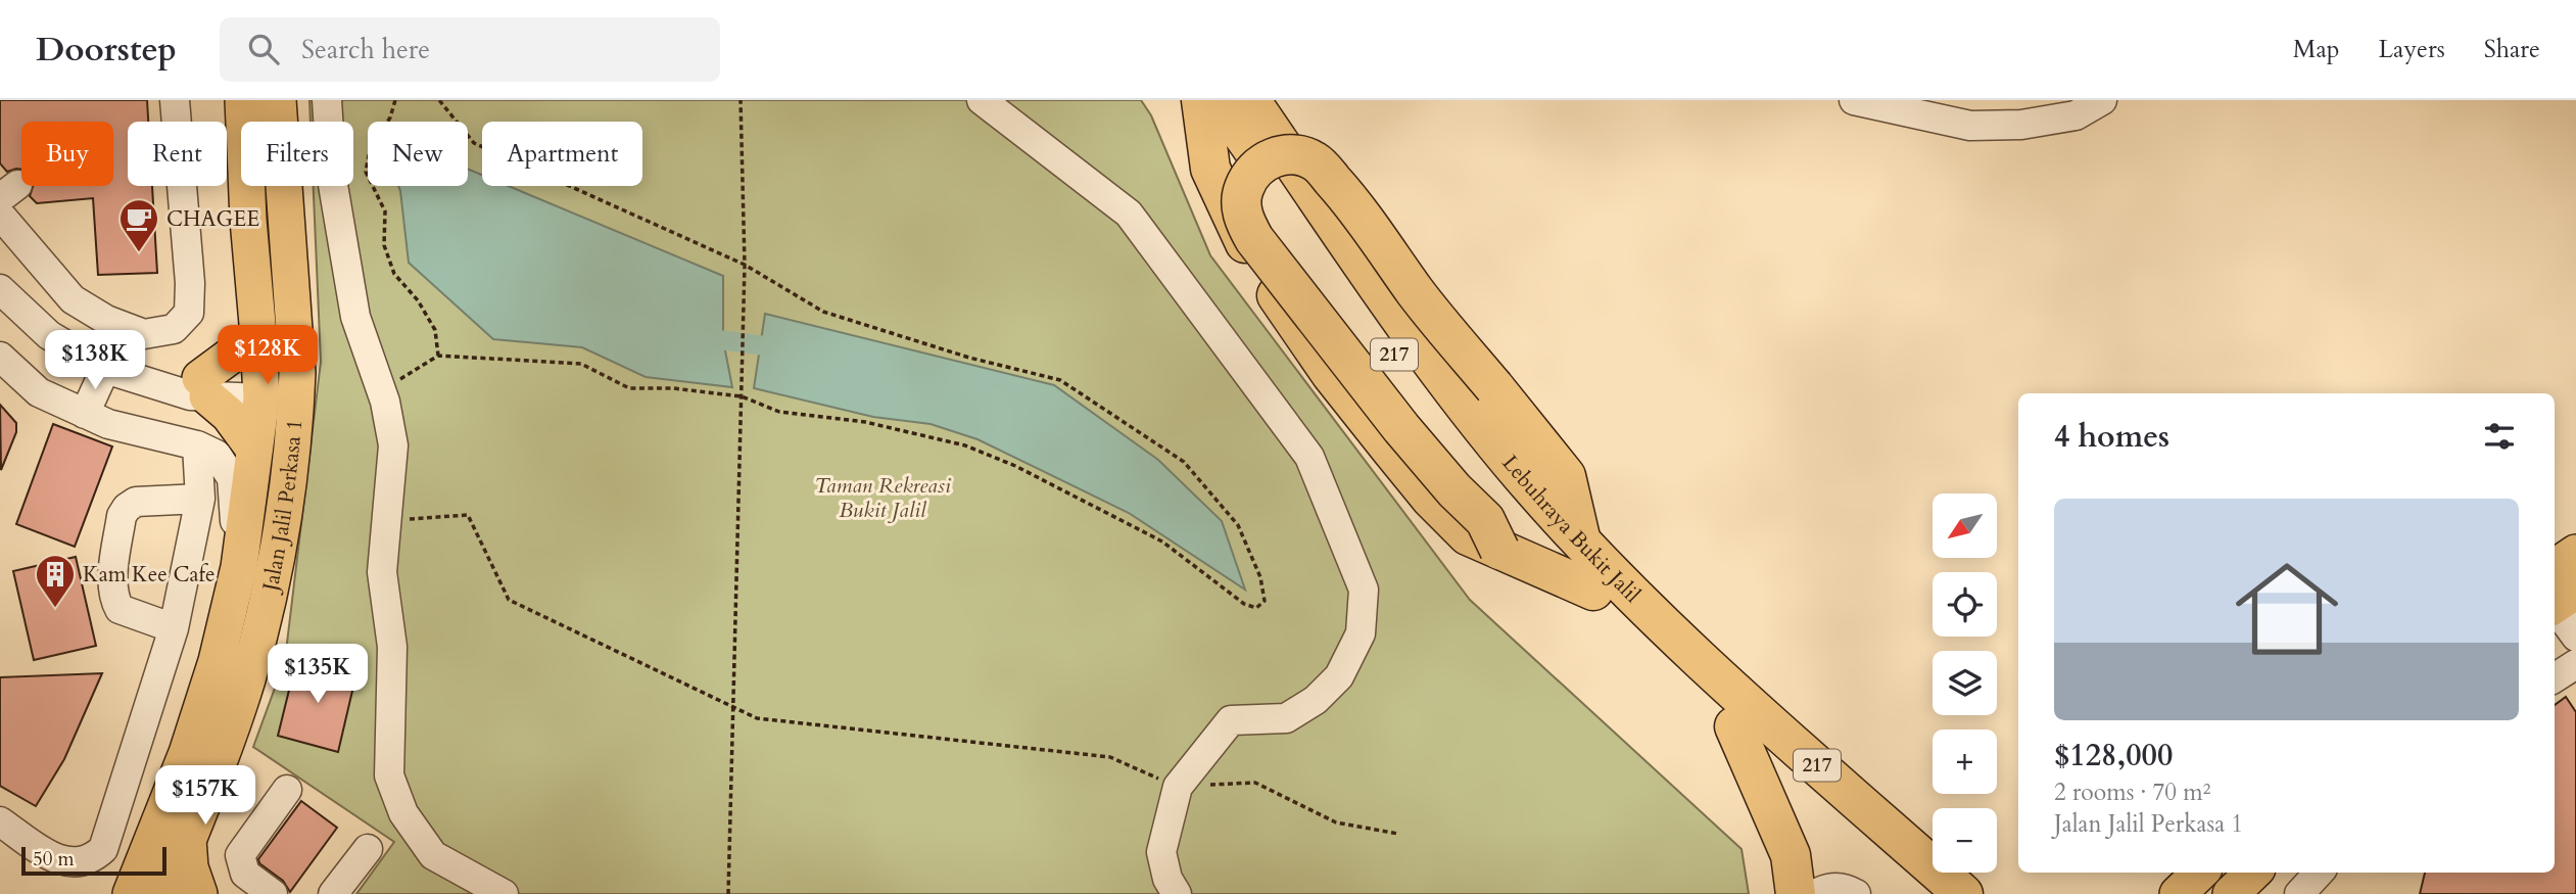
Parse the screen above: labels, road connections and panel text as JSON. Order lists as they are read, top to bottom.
{
  "streets": {
    "highway": ["217", "Lebuhraya Bukit Jalil"],
    "main road": ["Jalan Jalil Perkasa 1"]
  },
  "parks": ["Taman Rekreasi Bukit Jalil"],
  "places": {
    "cafe": ["CHAGEE"],
    "building": ["Kam Kee Cafe"]
  },
  "scale_bar": "50 m",
  "north": "bottom left",
  "page": {
    "header": "Doorstep",
    "search": "Search here",
    "nav": ["Map", "Layers", "Share"],
    "chip": [
      "Buy",
      "Rent",
      "Filters",
      "New",
      "Apartment"
    ],
    "price": [
      "$128K",
      "$138K",
      "$135K",
      "$157K"
    ],
    "heading": "4 homes",
    "list": [
      {
        "name": "$128,000",
        "note": "2 rooms · 70 m² · Jalan Jalil Perkasa 1"
      }
    ],
    "map_buttons": ["+", "−"],
    "scale": "50 m"
  }
}
